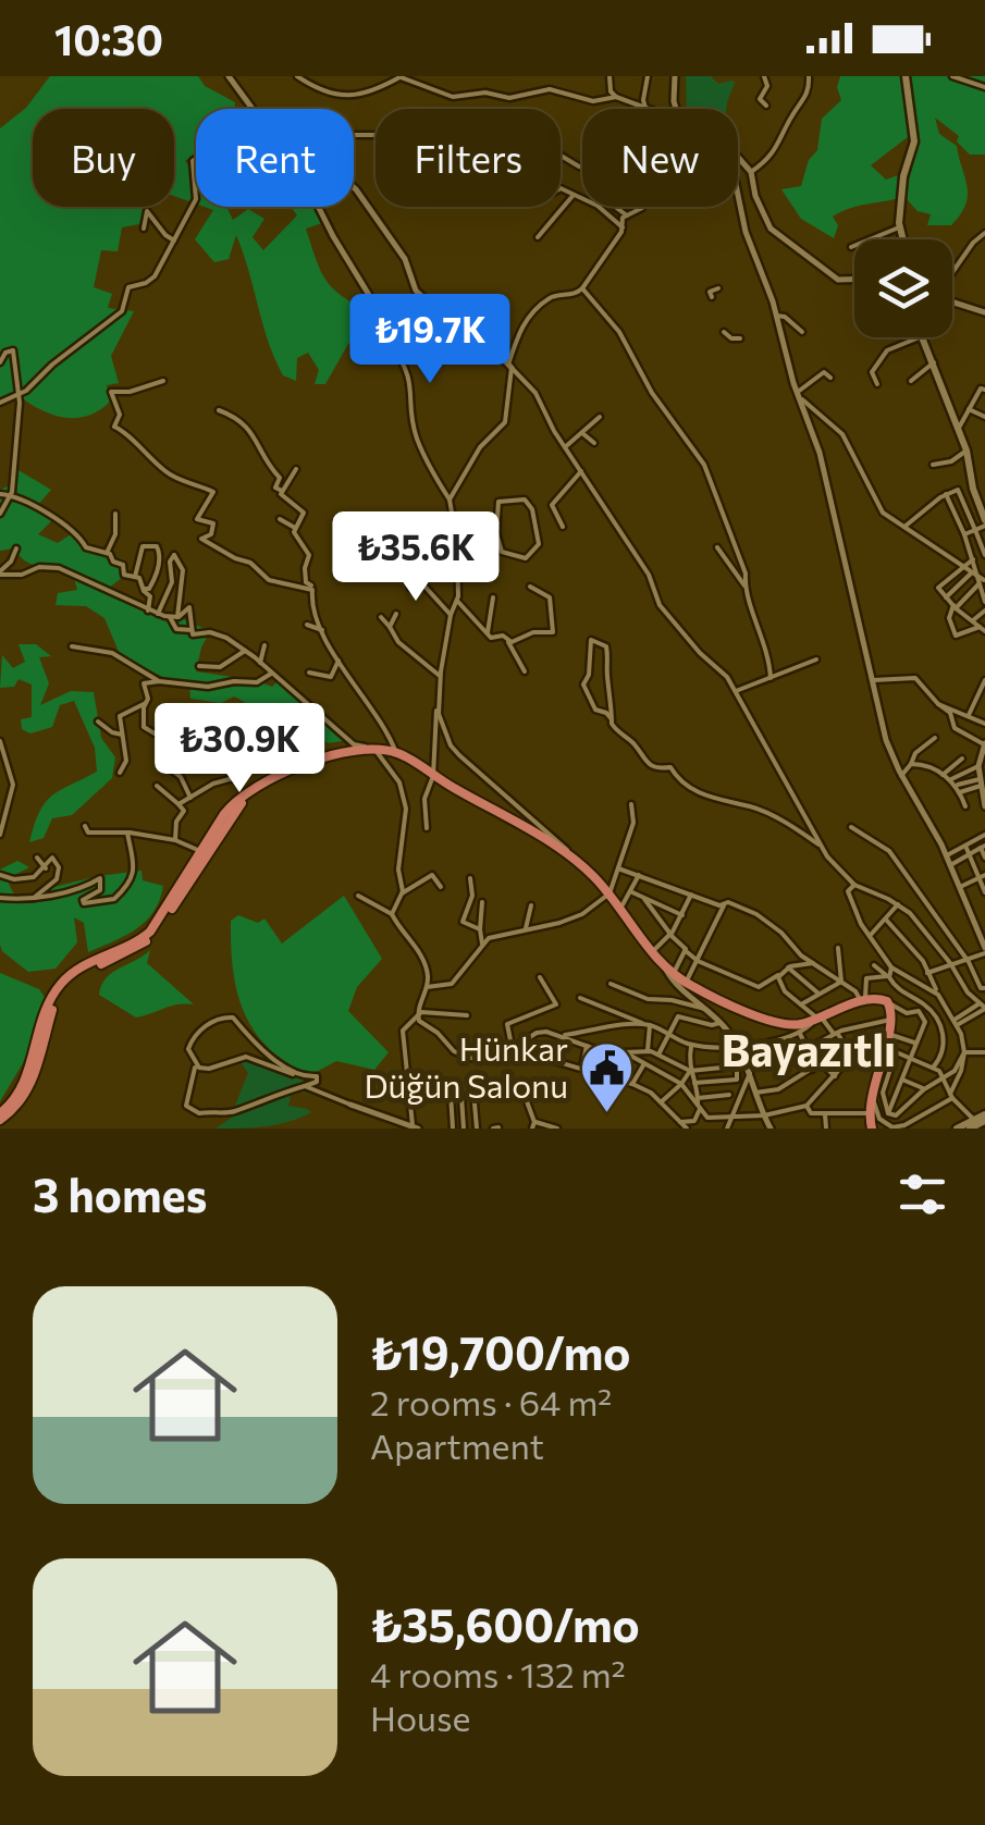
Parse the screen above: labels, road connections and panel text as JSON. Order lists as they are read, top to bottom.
{
  "districts": ["Bayazıtlı"],
  "places": {
    "public building": ["Hünkar Düğün Salonu"]
  },
  "page": {
    "status": "10:30",
    "chip": [
      "Buy",
      "Rent",
      "Filters",
      "New"
    ],
    "price": ["₺19.7K", "₺35.6K", "₺30.9K"],
    "heading": "3 homes",
    "list": [
      {
        "name": "₺19,700/mo",
        "note": "2 rooms · 64 m² · Apartment"
      },
      {
        "name": "₺35,600/mo",
        "note": "4 rooms · 132 m² · House"
      }
    ]
  }
}
